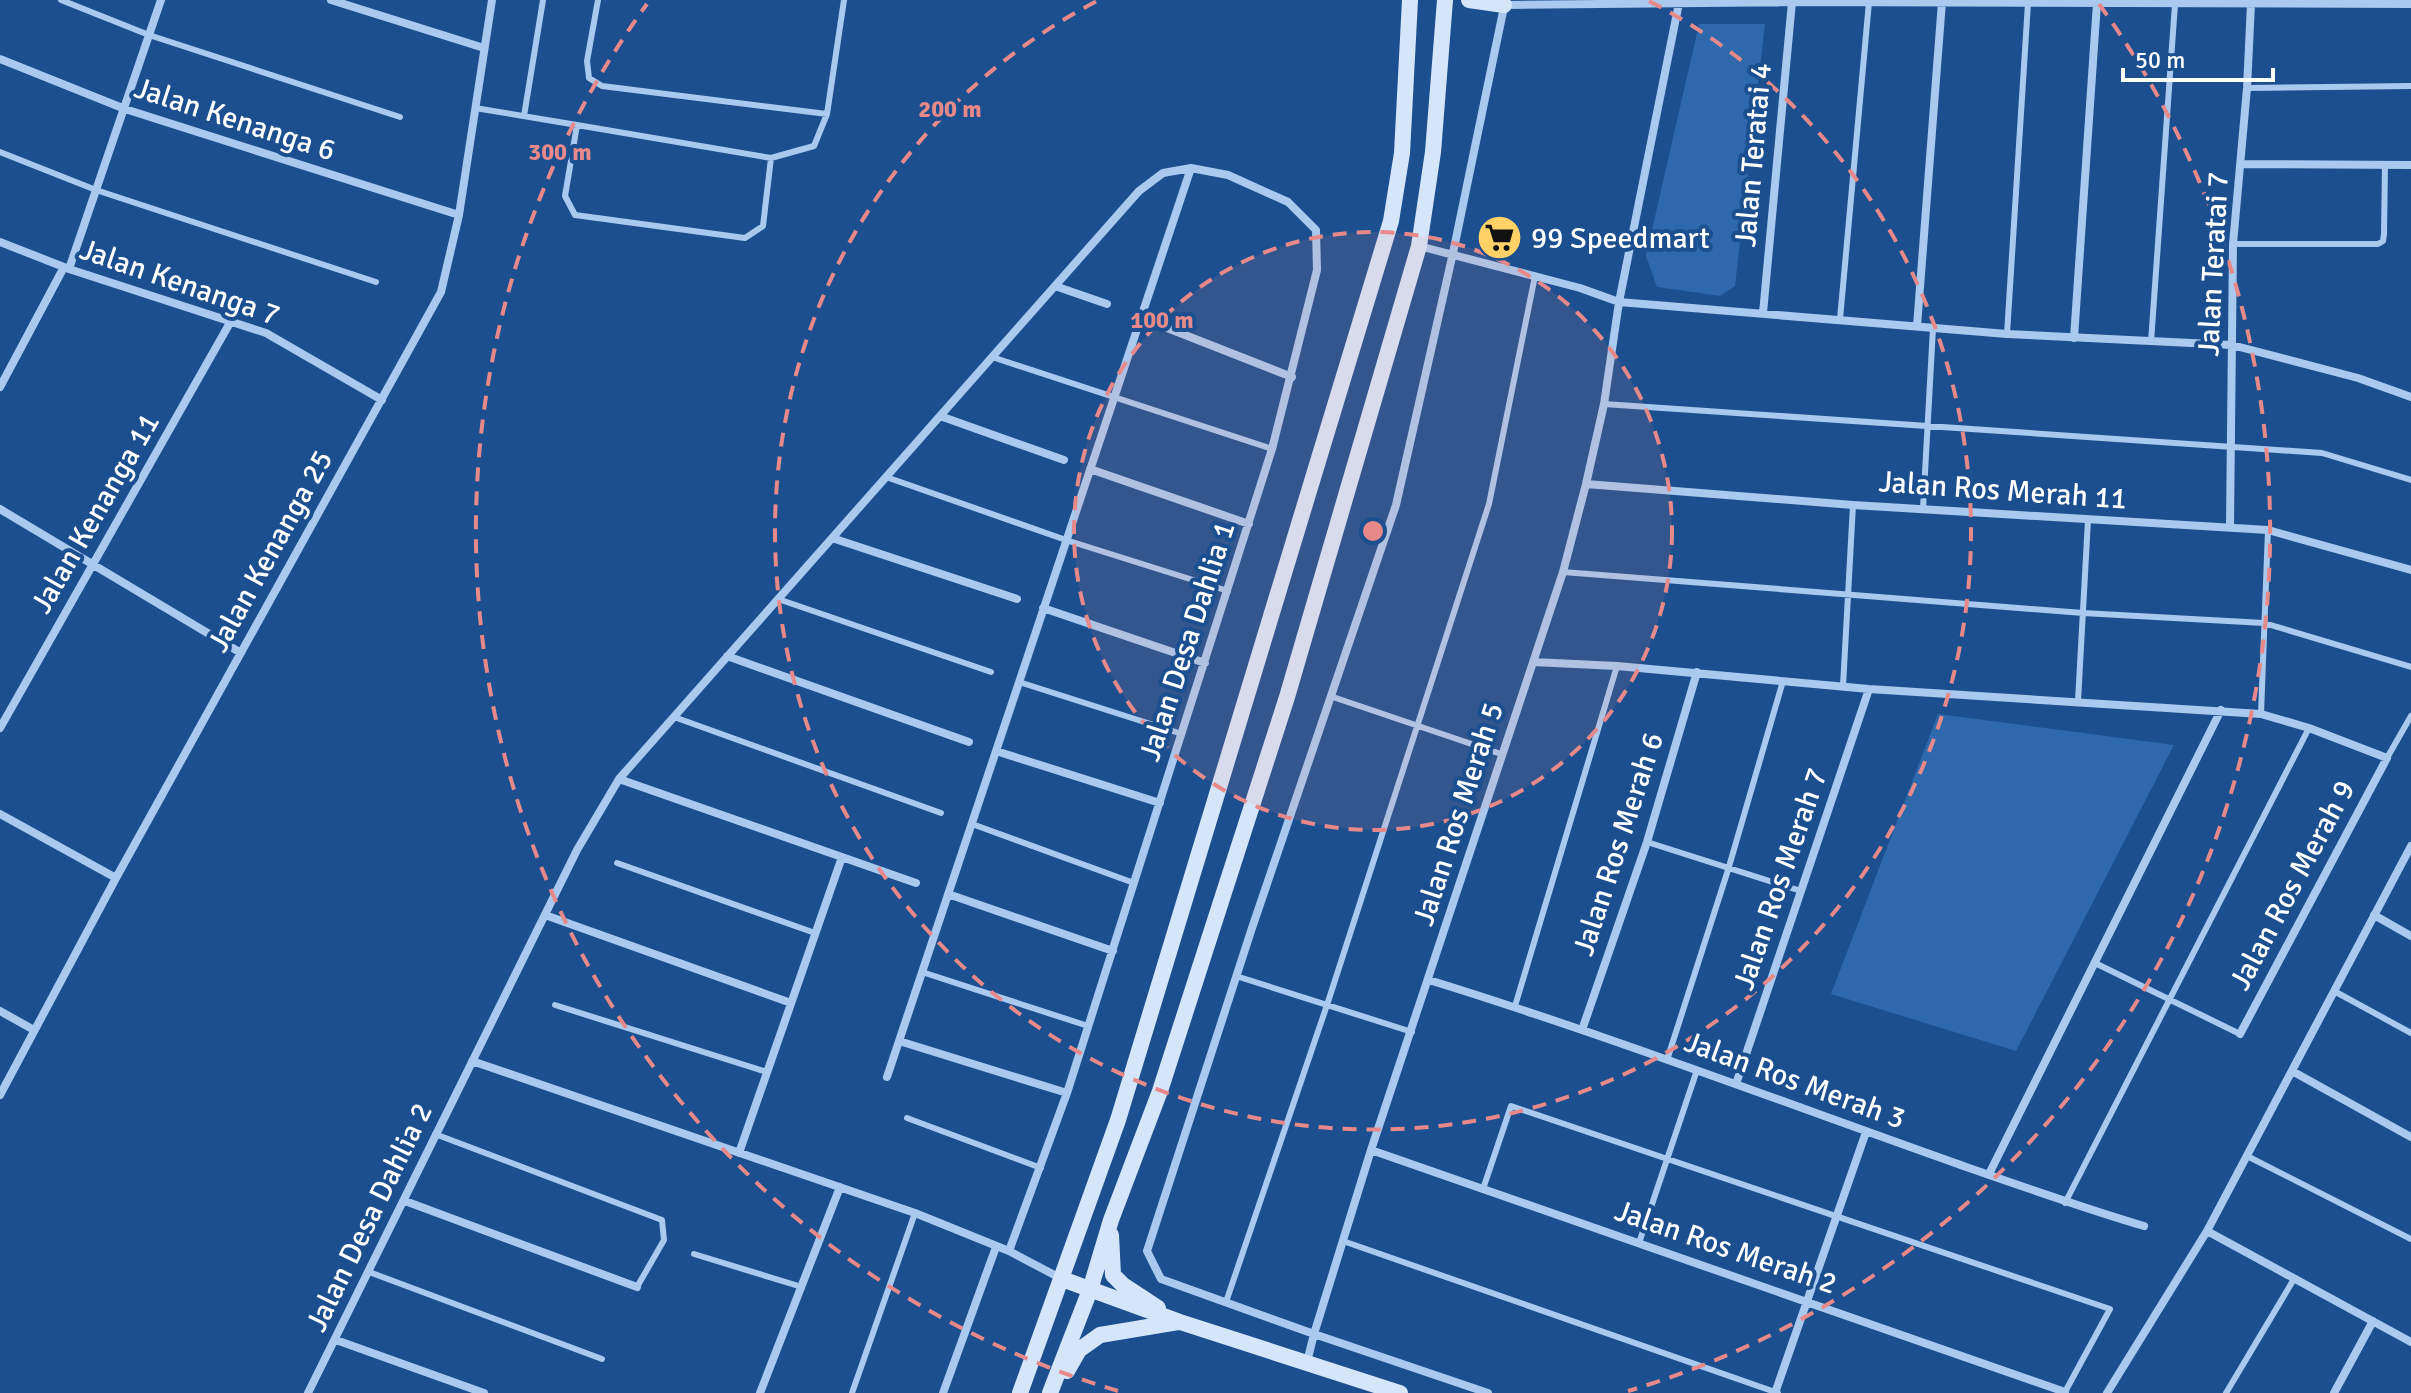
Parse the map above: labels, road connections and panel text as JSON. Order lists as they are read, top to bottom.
{
  "streets": {
    "street": [
      "Jalan Kenanga 6",
      "Jalan Teratai 4",
      "Jalan Teratai 7",
      "Jalan Kenanga 7",
      "Jalan Ros Merah 11",
      "Jalan Kenanga 11",
      "Jalan Kenanga 25",
      "Jalan Desa Dahlia 1",
      "Jalan Ros Merah 5",
      "Jalan Ros Merah 6",
      "Jalan Ros Merah 7",
      "Jalan Ros Merah 9",
      "Jalan Ros Merah 3",
      "Jalan Desa Dahlia 2",
      "Jalan Ros Merah 2"
    ]
  },
  "crossings": [
    ["Jalan Kenanga 6", "Jalan Kenanga 25"],
    ["Jalan Teratai 7", "Jalan Ros Merah 11"],
    ["Jalan Kenanga 7", "Jalan Kenanga 11"],
    ["Jalan Kenanga 7", "Jalan Kenanga 25"],
    ["Jalan Ros Merah 11", "Jalan Ros Merah 5"],
    ["Jalan Desa Dahlia 1", "Jalan Desa Dahlia 2"],
    ["Jalan Ros Merah 5", "Jalan Ros Merah 3"],
    ["Jalan Ros Merah 5", "Jalan Ros Merah 2"],
    ["Jalan Ros Merah 6", "Jalan Ros Merah 3"],
    ["Jalan Ros Merah 7", "Jalan Ros Merah 3"]
  ],
  "places": {
    "supermarket": ["99 Speedmart"]
  },
  "scale_bar": "50 m",
  "rings": ["200 m", "300 m", "100 m"]
}
